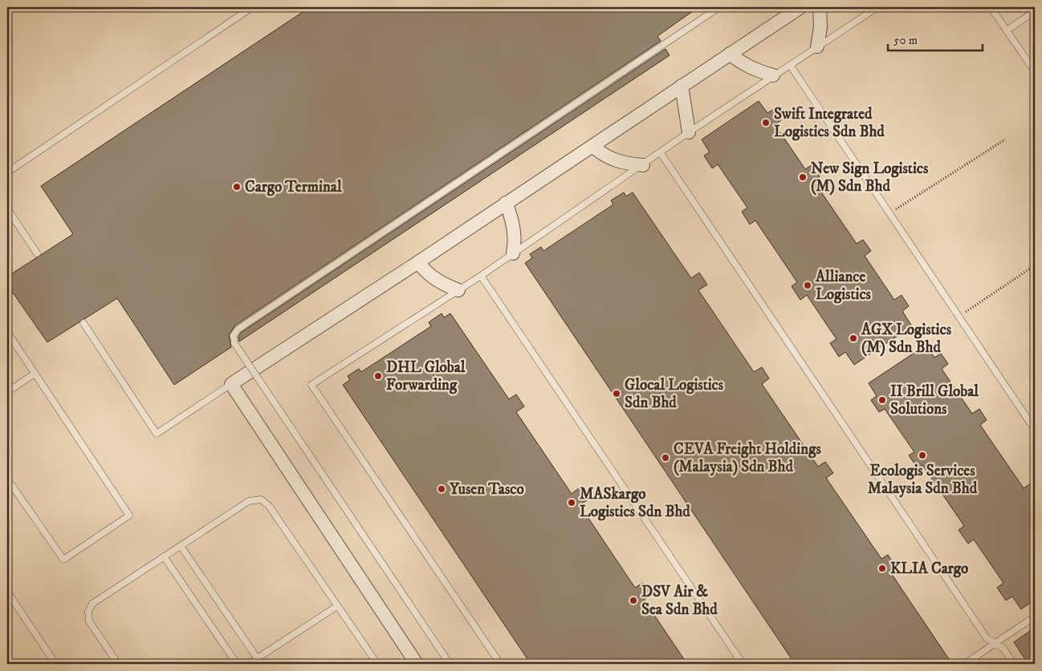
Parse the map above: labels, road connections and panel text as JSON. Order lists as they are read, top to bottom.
{
  "places": [
    "Swift Integrated Logistics Sdn Bhd",
    "New Sign Logistics (M) Sdn Bhd",
    "Cargo Terminal",
    "Alliance Logistics",
    "AGX Logistics (M) Sdn Bhd",
    "DHL Global Forwarding",
    "Glocal Logistics Sdn Bhd",
    "II Brill Global Solutions",
    "Ecologis Services Malaysia Sdn Bhd",
    "CEVA Freight Holdings (Malaysia) Sdn Bhd",
    "Yusen Tasco",
    "MASkargo Logistics Sdn Bhd",
    "KLIA Cargo",
    "DSV Air & Sea Sdn Bhd"
  ],
  "scale_bar": "50 m"
}
